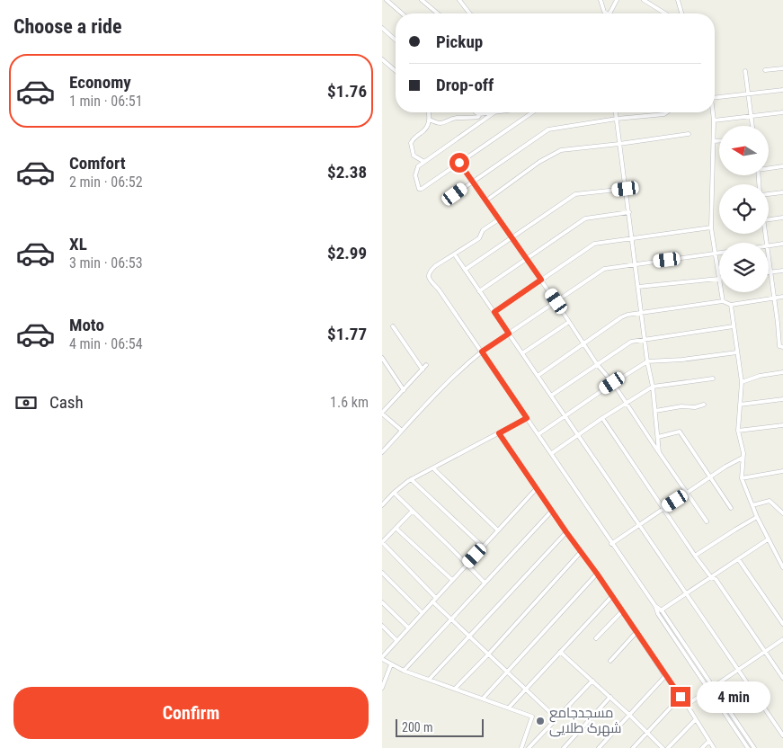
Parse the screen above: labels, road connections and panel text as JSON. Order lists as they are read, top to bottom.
{
  "places": ["مسجدجامع شهرک طلایی"],
  "scale_bar": "200 m",
  "north": "left",
  "page": {
    "heading": "Choose a ride",
    "banner": ["Pickup", "Drop-off"],
    "list": [
      {
        "name": "Economy",
        "note": "1 min · 06:51",
        "value": "$1.76"
      },
      {
        "name": "Comfort",
        "note": "2 min · 06:52",
        "value": "$2.38"
      },
      {
        "name": "XL",
        "note": "3 min · 06:53",
        "value": "$2.99"
      },
      {
        "name": "Moto",
        "note": "4 min · 06:54",
        "value": "$1.77"
      }
    ],
    "pay": ["Cash", "1.6 km"],
    "buttons": "Confirm",
    "bubble": "4 min",
    "scale": "200 m"
  }
}
